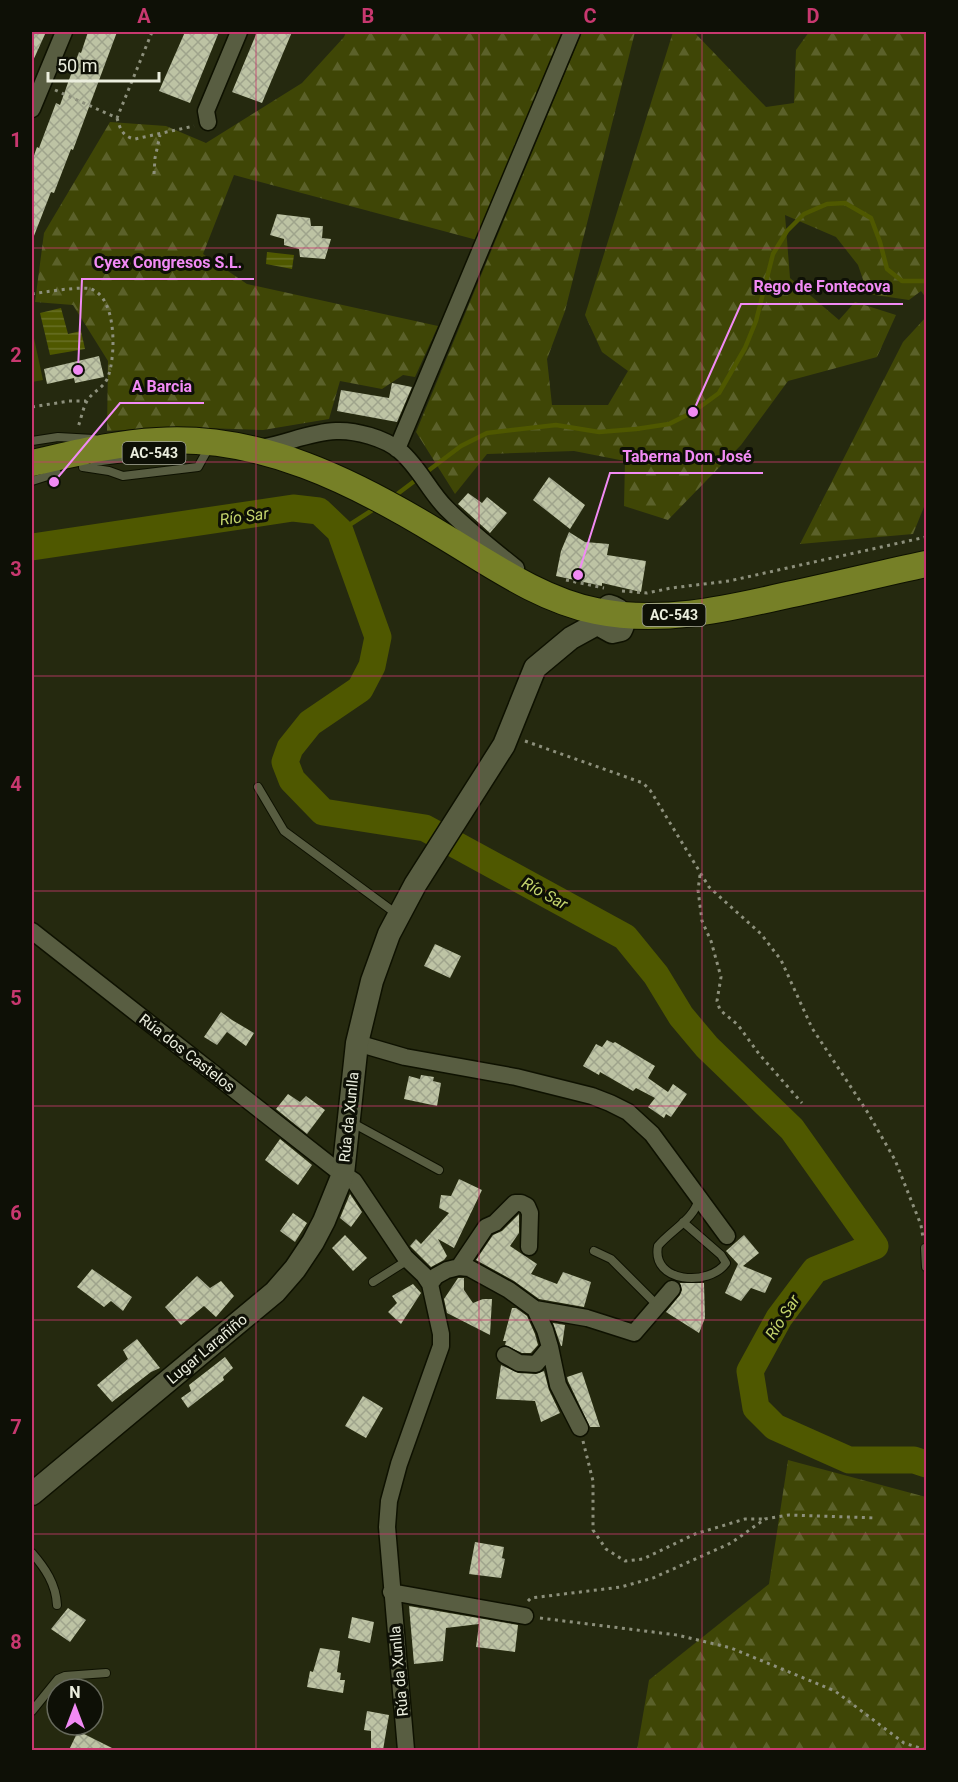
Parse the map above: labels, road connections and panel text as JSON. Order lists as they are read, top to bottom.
{
  "streets": {
    "main road": ["AC-543"],
    "street": ["Rúa dos Castelos", "Rúa da Xunlla", "Lugar Larañiño"]
  },
  "crossings": [
    ["AC-543", "Rúa da Xunlla"],
    ["Rúa dos Castelos", "Rúa da Xunlla"],
    ["Rúa dos Castelos", "Lugar Larañiño"],
    ["Rúa da Xunlla", "Lugar Larañiño"]
  ],
  "water": ["Río Sar"],
  "places": [
    "Cyex Congresos S.L.",
    "Rego de Fontecova",
    "A Barcia",
    "Taberna Don José"
  ],
  "scale_bar": "50 m",
  "north": "top",
  "grid": {
    "columns": [
      "A",
      "B",
      "C",
      "D"
    ],
    "rows": [
      "1",
      "2",
      "3",
      "4",
      "5",
      "6",
      "7",
      "8"
    ]
  }
}
